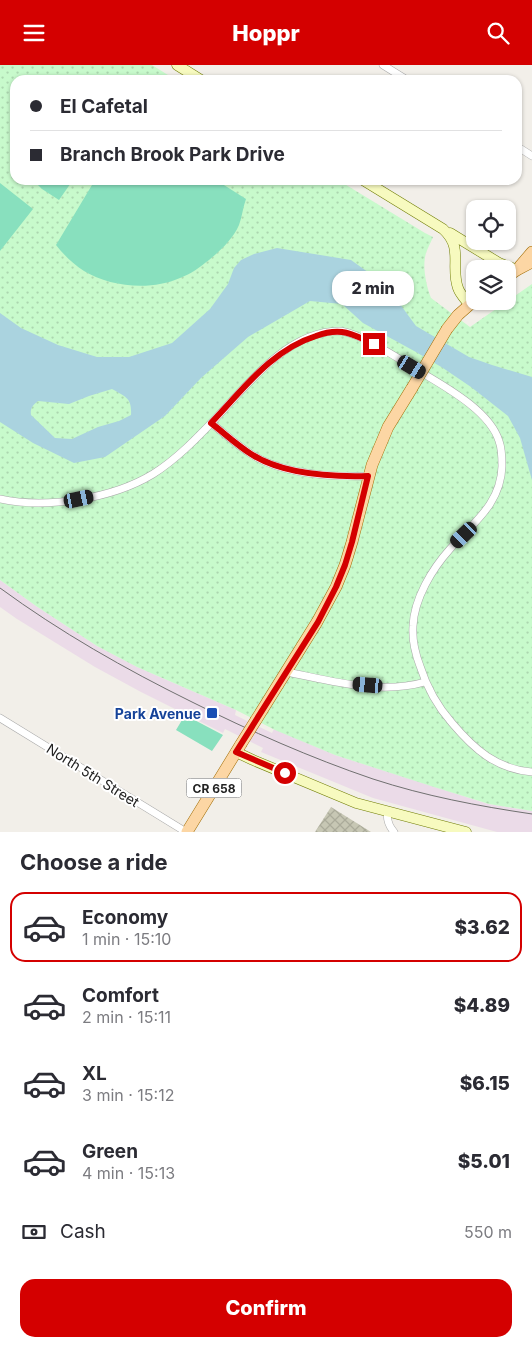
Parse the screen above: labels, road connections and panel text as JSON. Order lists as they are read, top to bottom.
{
  "streets": {
    "main road": ["CR 658"],
    "street": ["North 5th Street"]
  },
  "crossings": [
    ["North 5th Street", "CR 658"]
  ],
  "places": {
    "transit": ["Park Avenue"]
  },
  "page": {
    "header": "Hoppr",
    "banner": ["El Cafetal", "Branch Brook Park Drive"],
    "bubble": "2 min",
    "heading": "Choose a ride",
    "list": [
      {
        "name": "Economy",
        "note": "1 min · 15:10",
        "value": "$3.62"
      },
      {
        "name": "Comfort",
        "note": "2 min · 15:11",
        "value": "$4.89"
      },
      {
        "name": "XL",
        "note": "3 min · 15:12",
        "value": "$6.15"
      },
      {
        "name": "Green",
        "note": "4 min · 15:13",
        "value": "$5.01"
      }
    ],
    "pay": ["Cash", "550 m"],
    "buttons": "Confirm"
  }
}
